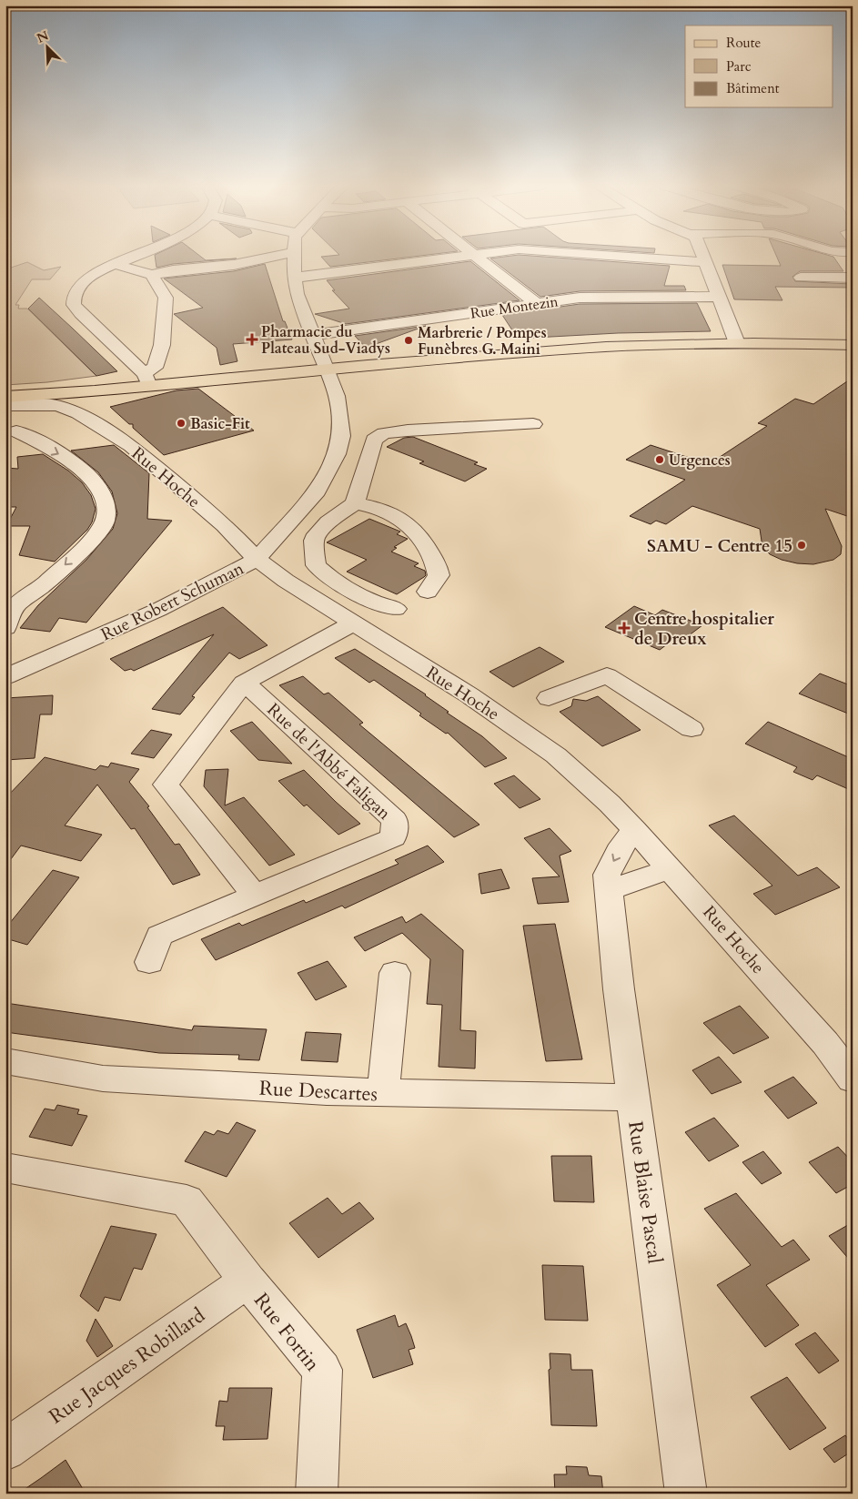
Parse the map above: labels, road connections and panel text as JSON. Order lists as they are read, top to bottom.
{
  "streets": {
    "street": [
      "Rue Montezin",
      "Rue Hoche",
      "Rue Robert Schuman",
      "Rue de l'Abbé Faligan",
      "Rue Descartes",
      "Rue Blaise Pascal",
      "Rue Fortin",
      "Rue Jacques Robillard"
    ]
  },
  "crossings": [
    ["Rue Montezin", "Rue Robert Schuman"],
    ["Rue Hoche", "Rue Robert Schuman"],
    ["Rue Hoche", "Rue Blaise Pascal"],
    ["Rue Descartes", "Rue Blaise Pascal"],
    ["Rue Fortin", "Rue Jacques Robillard"]
  ],
  "places": {
    "health": ["Pharmacie du Plateau Sud-Viadys", "Centre hospitalier de Dreux"],
    "other": [
      "Marbrerie / Pompes Funèbres G. Maini",
      "Basic-Fit",
      "Urgences",
      "SAMU - Centre 15"
    ]
  },
  "legend": ["Route", "Parc", "Bâtiment"],
  "north": "top left"
}
